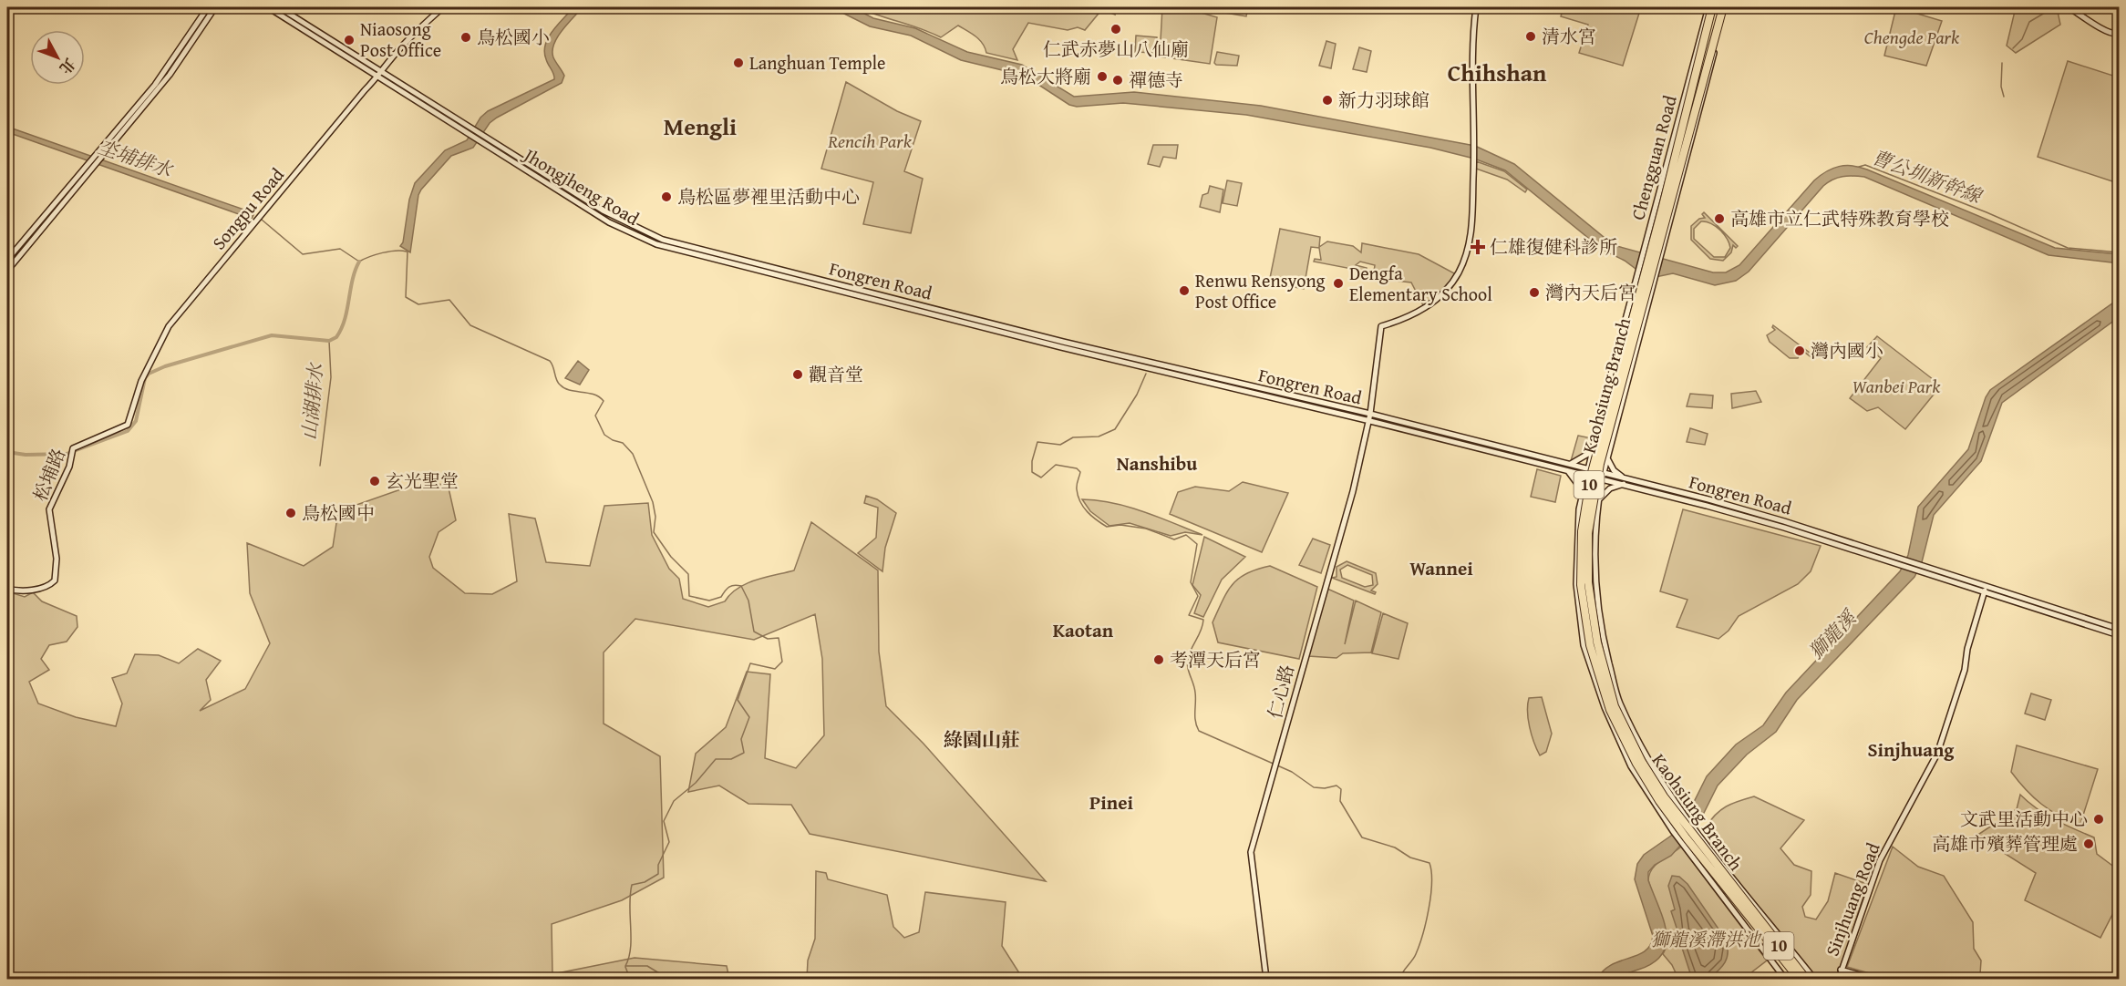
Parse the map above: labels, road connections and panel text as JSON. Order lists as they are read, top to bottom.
{
  "streets": {
    "highway": ["Kaohsiung Branch", "10"],
    "street": [
      "Chengguan Road",
      "Jhongjheng Road",
      "Songpu Road",
      "Fongren Road",
      "松埔路",
      "仁心路",
      "Sinjhuang Road"
    ]
  },
  "crossings": [
    ["Chengguan Road", "Fongren Road"],
    ["Chengguan Road", "Kaohsiung Branch"],
    ["Jhongjheng Road", "Fongren Road"],
    ["Songpu Road", "松埔路"],
    ["Fongren Road", "仁心路"],
    ["Fongren Road", "Sinjhuang Road"]
  ],
  "districts": [
    "Chihshan",
    "Mengli",
    "Nanshibu",
    "Wannei",
    "Kaotan",
    "綠園山莊",
    "Sinjhuang",
    "Pinei"
  ],
  "water": [
    "坔埔排水",
    "曹公圳新幹線",
    "山湖排水",
    "獅龍溪"
  ],
  "parks": [
    "Chengde Park",
    "Rencih Park",
    "Wanbei Park",
    "獅龍溪滯洪池"
  ],
  "places": {
    "other": [
      "仁武赤夢山八仙廟",
      "清水宮",
      "鳥松國小",
      "Niaosong Post Office",
      "Langhuan Temple",
      "鳥松大將廟",
      "禪德寺",
      "新力羽球館",
      "鳥松區夢裡里活動中心",
      "高雄市立仁武特殊教育學校",
      "Dengfa Elementary School",
      "Renwu Rensyong Post Office",
      "灣內天后宮",
      "灣內國小",
      "觀音堂",
      "玄光聖堂",
      "鳥松國中",
      "考潭天后宮",
      "文武里活動中心",
      "高雄市殯葬管理處"
    ],
    "health": ["仁雄復健科診所"]
  },
  "north": "bottom right"
}
